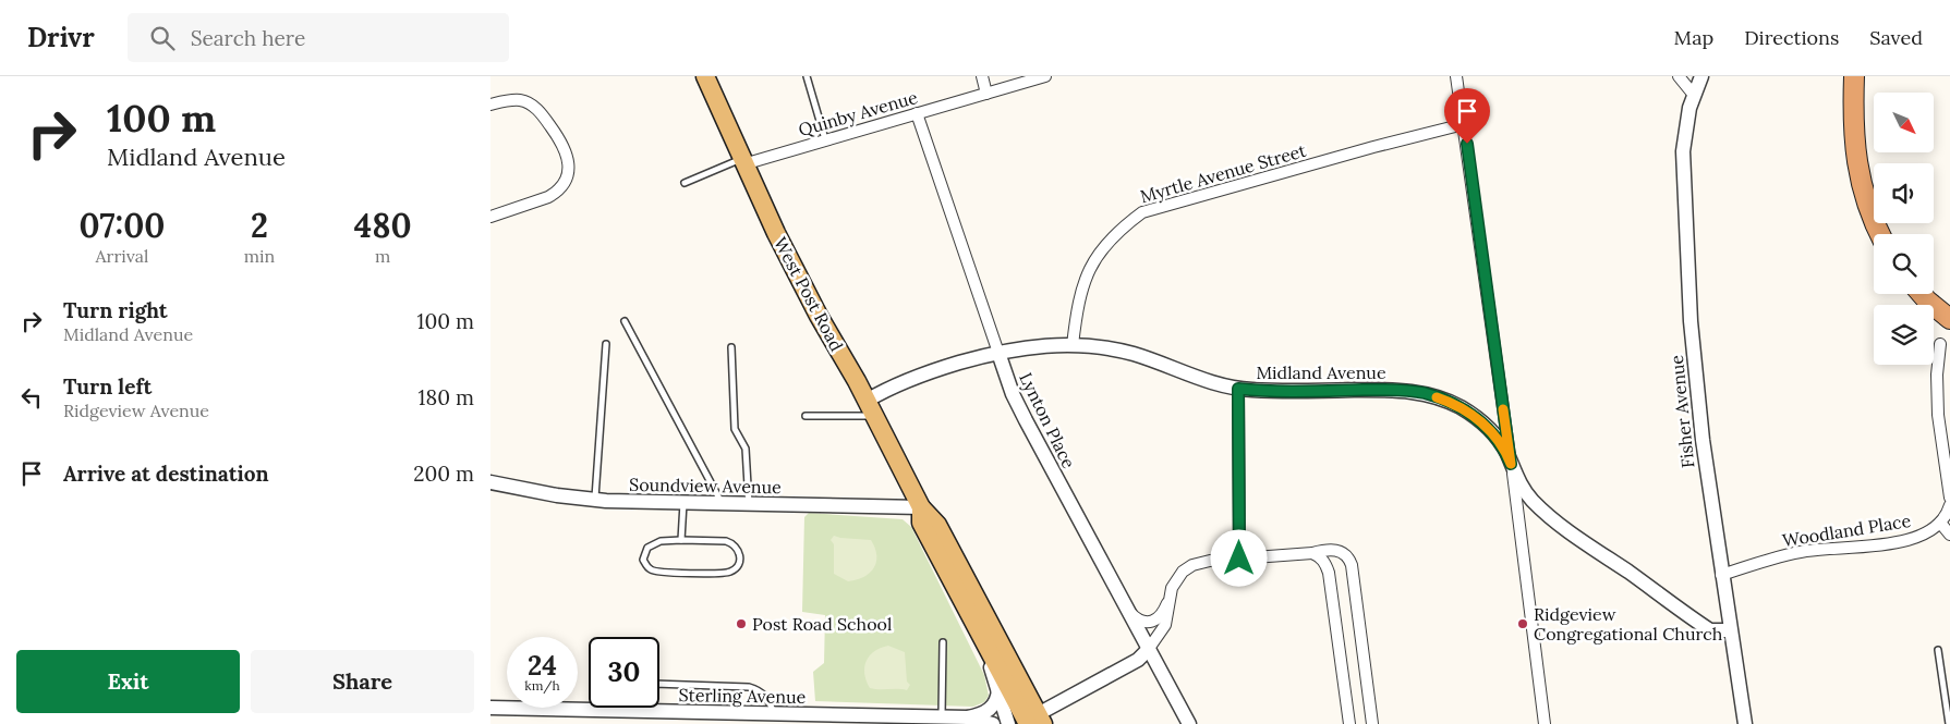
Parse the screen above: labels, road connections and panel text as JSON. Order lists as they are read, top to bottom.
{
  "streets": {
    "main road": ["West Post Road"],
    "street": [
      "Quinby Avenue",
      "Myrtle Avenue Street",
      "Midland Avenue",
      "Fisher Avenue",
      "Lynton Place",
      "Soundview Avenue",
      "Woodland Place",
      "Sterling Avenue"
    ]
  },
  "crossings": [
    ["Quinby Avenue", "West Post Road"],
    ["Quinby Avenue", "Lynton Place"],
    ["Myrtle Avenue Street", "Midland Avenue"],
    ["West Post Road", "Midland Avenue"],
    ["West Post Road", "Soundview Avenue"],
    ["Midland Avenue", "Fisher Avenue"],
    ["Midland Avenue", "Lynton Place"],
    ["Fisher Avenue", "Woodland Place"]
  ],
  "places": ["Post Road School", "Ridgeview Congregational Church"],
  "north": "bottom right",
  "page": {
    "header": "Drivr",
    "search": "Search here",
    "nav": ["Map", "Directions", "Saved"],
    "turn": ["100 m", "Midland Avenue"],
    "eta": [
      "07:00",
      "Arrival",
      "2",
      "min",
      "480",
      "m"
    ],
    "list": [
      {
        "name": "Turn right",
        "note": "Midland Avenue",
        "value": "100 m"
      },
      {
        "name": "Turn left",
        "note": "Ridgeview Avenue",
        "value": "180 m"
      },
      {
        "name": "Arrive at destination",
        "value": "200 m"
      }
    ],
    "speed": "24 km/h",
    "limit": "30",
    "buttons": ["Exit", "Share"]
  }
}
